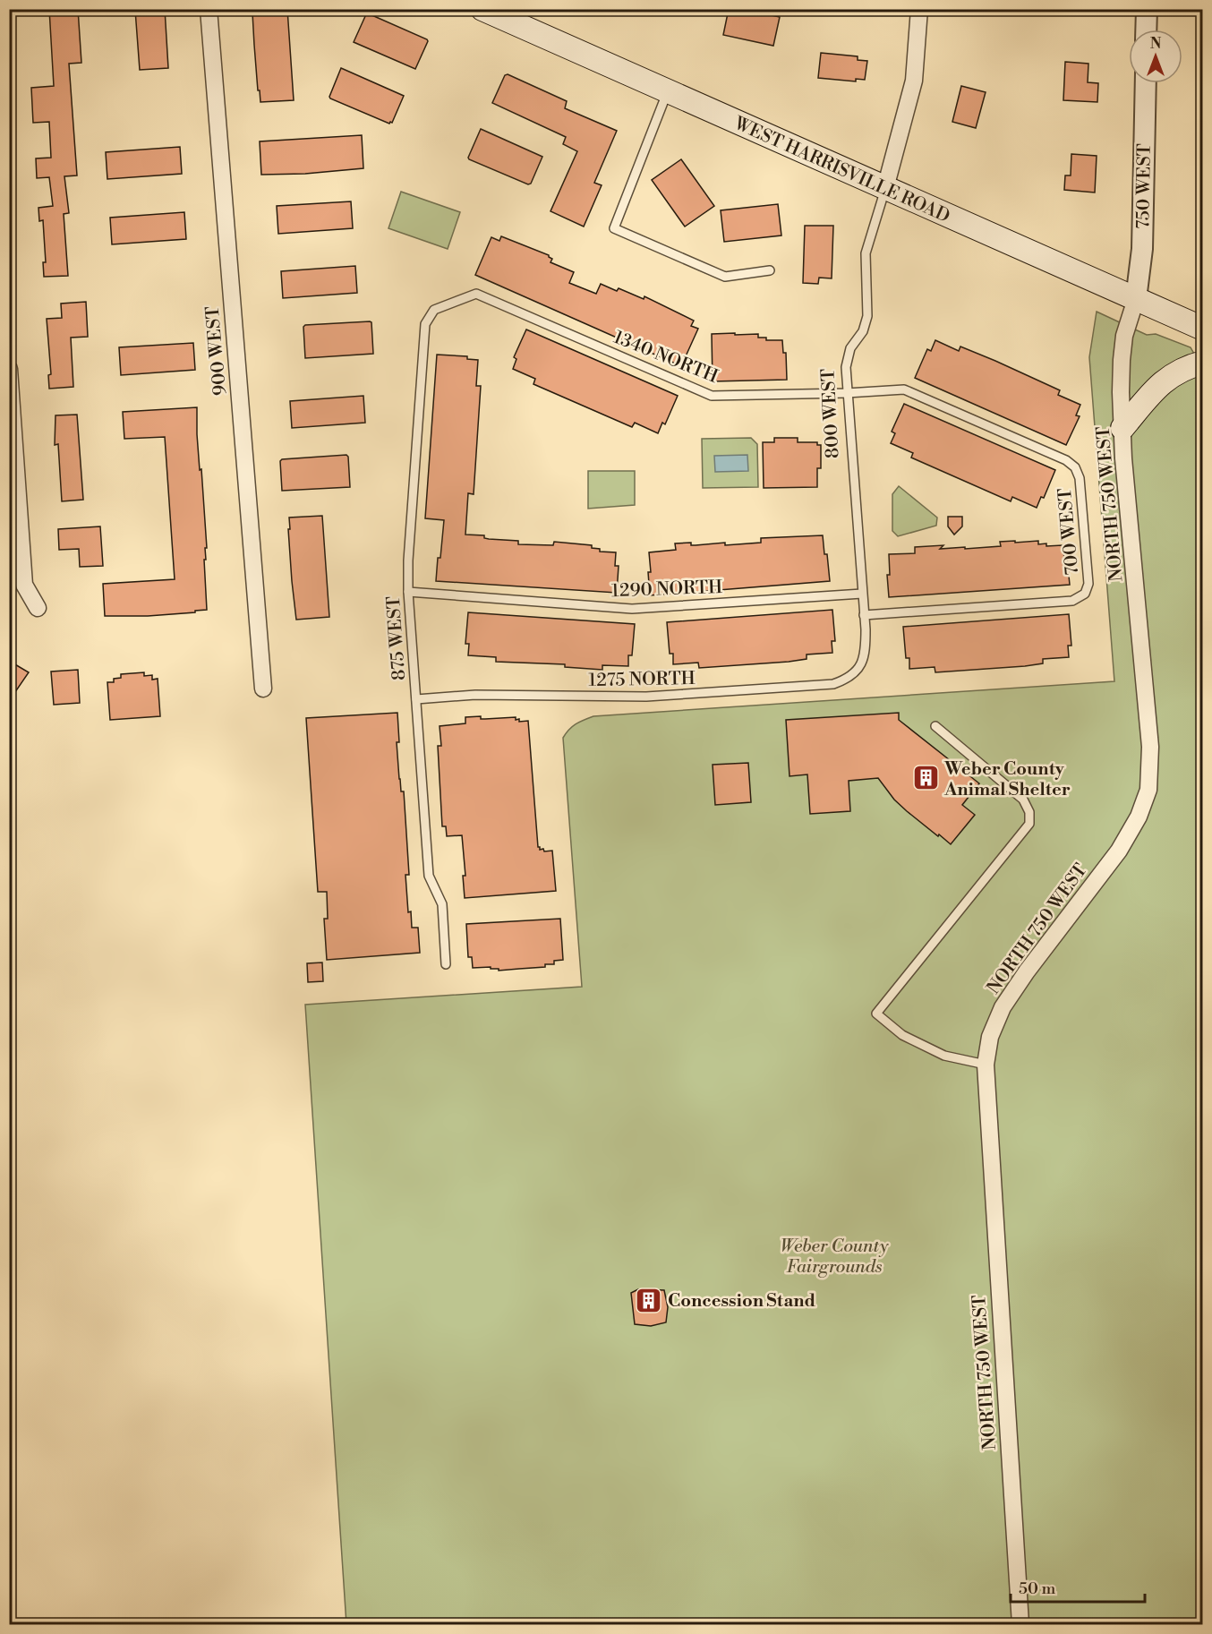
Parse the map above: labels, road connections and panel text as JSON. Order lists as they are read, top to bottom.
{
  "streets": {
    "main road": ["WEST HARRISVILLE ROAD"],
    "street": [
      "750 WEST",
      "900 WEST",
      "800 WEST",
      "NORTH 750 WEST"
    ],
    "lane": [
      "1340 NORTH",
      "700 WEST",
      "1290 NORTH",
      "875 WEST",
      "1275 NORTH"
    ]
  },
  "crossings": [
    ["WEST HARRISVILLE ROAD", "750 WEST"],
    ["WEST HARRISVILLE ROAD", "800 WEST"],
    ["WEST HARRISVILLE ROAD", "NORTH 750 WEST"],
    ["750 WEST", "NORTH 750 WEST"],
    ["1340 NORTH", "800 WEST"],
    ["1340 NORTH", "700 WEST"],
    ["1340 NORTH", "875 WEST"],
    ["800 WEST", "700 WEST"],
    ["800 WEST", "1290 NORTH"],
    ["800 WEST", "1275 NORTH"],
    ["1290 NORTH", "875 WEST"],
    ["875 WEST", "1275 NORTH"]
  ],
  "parks": ["Weber County Fairgrounds"],
  "places": {
    "building": ["Weber County Animal Shelter", "Concession Stand"]
  },
  "scale_bar": "50 m",
  "north": "top"
}
